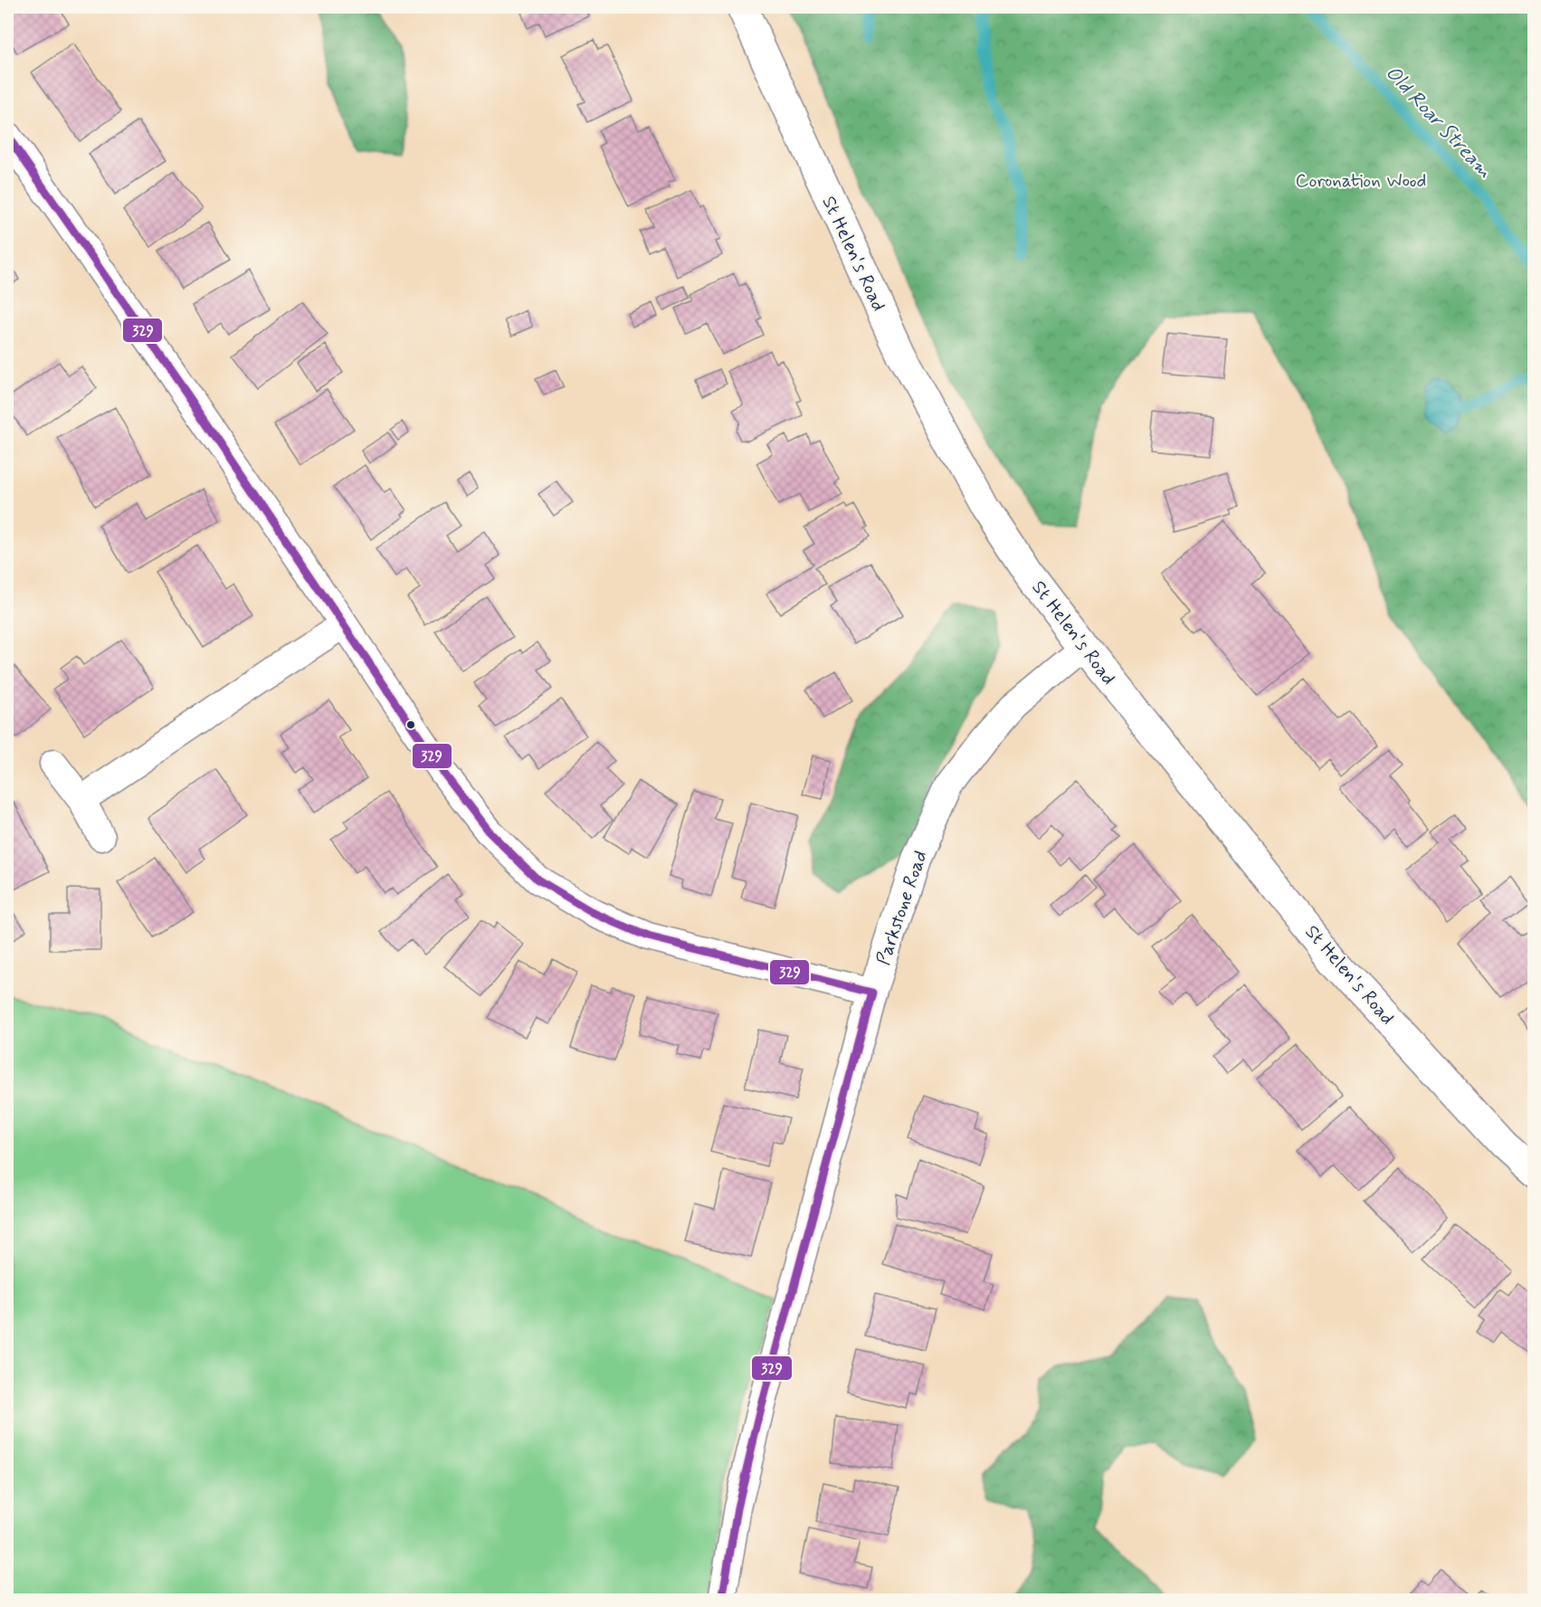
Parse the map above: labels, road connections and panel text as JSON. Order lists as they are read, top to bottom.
{
  "streets": {
    "main road": ["St Helen's Road"],
    "street": ["Parkstone Road"]
  },
  "crossings": [
    ["St Helen's Road", "Parkstone Road"]
  ],
  "water": ["Old Roar Stream"],
  "parks": ["Coronation Wood"],
  "lines": ["transit line 329"]
}
